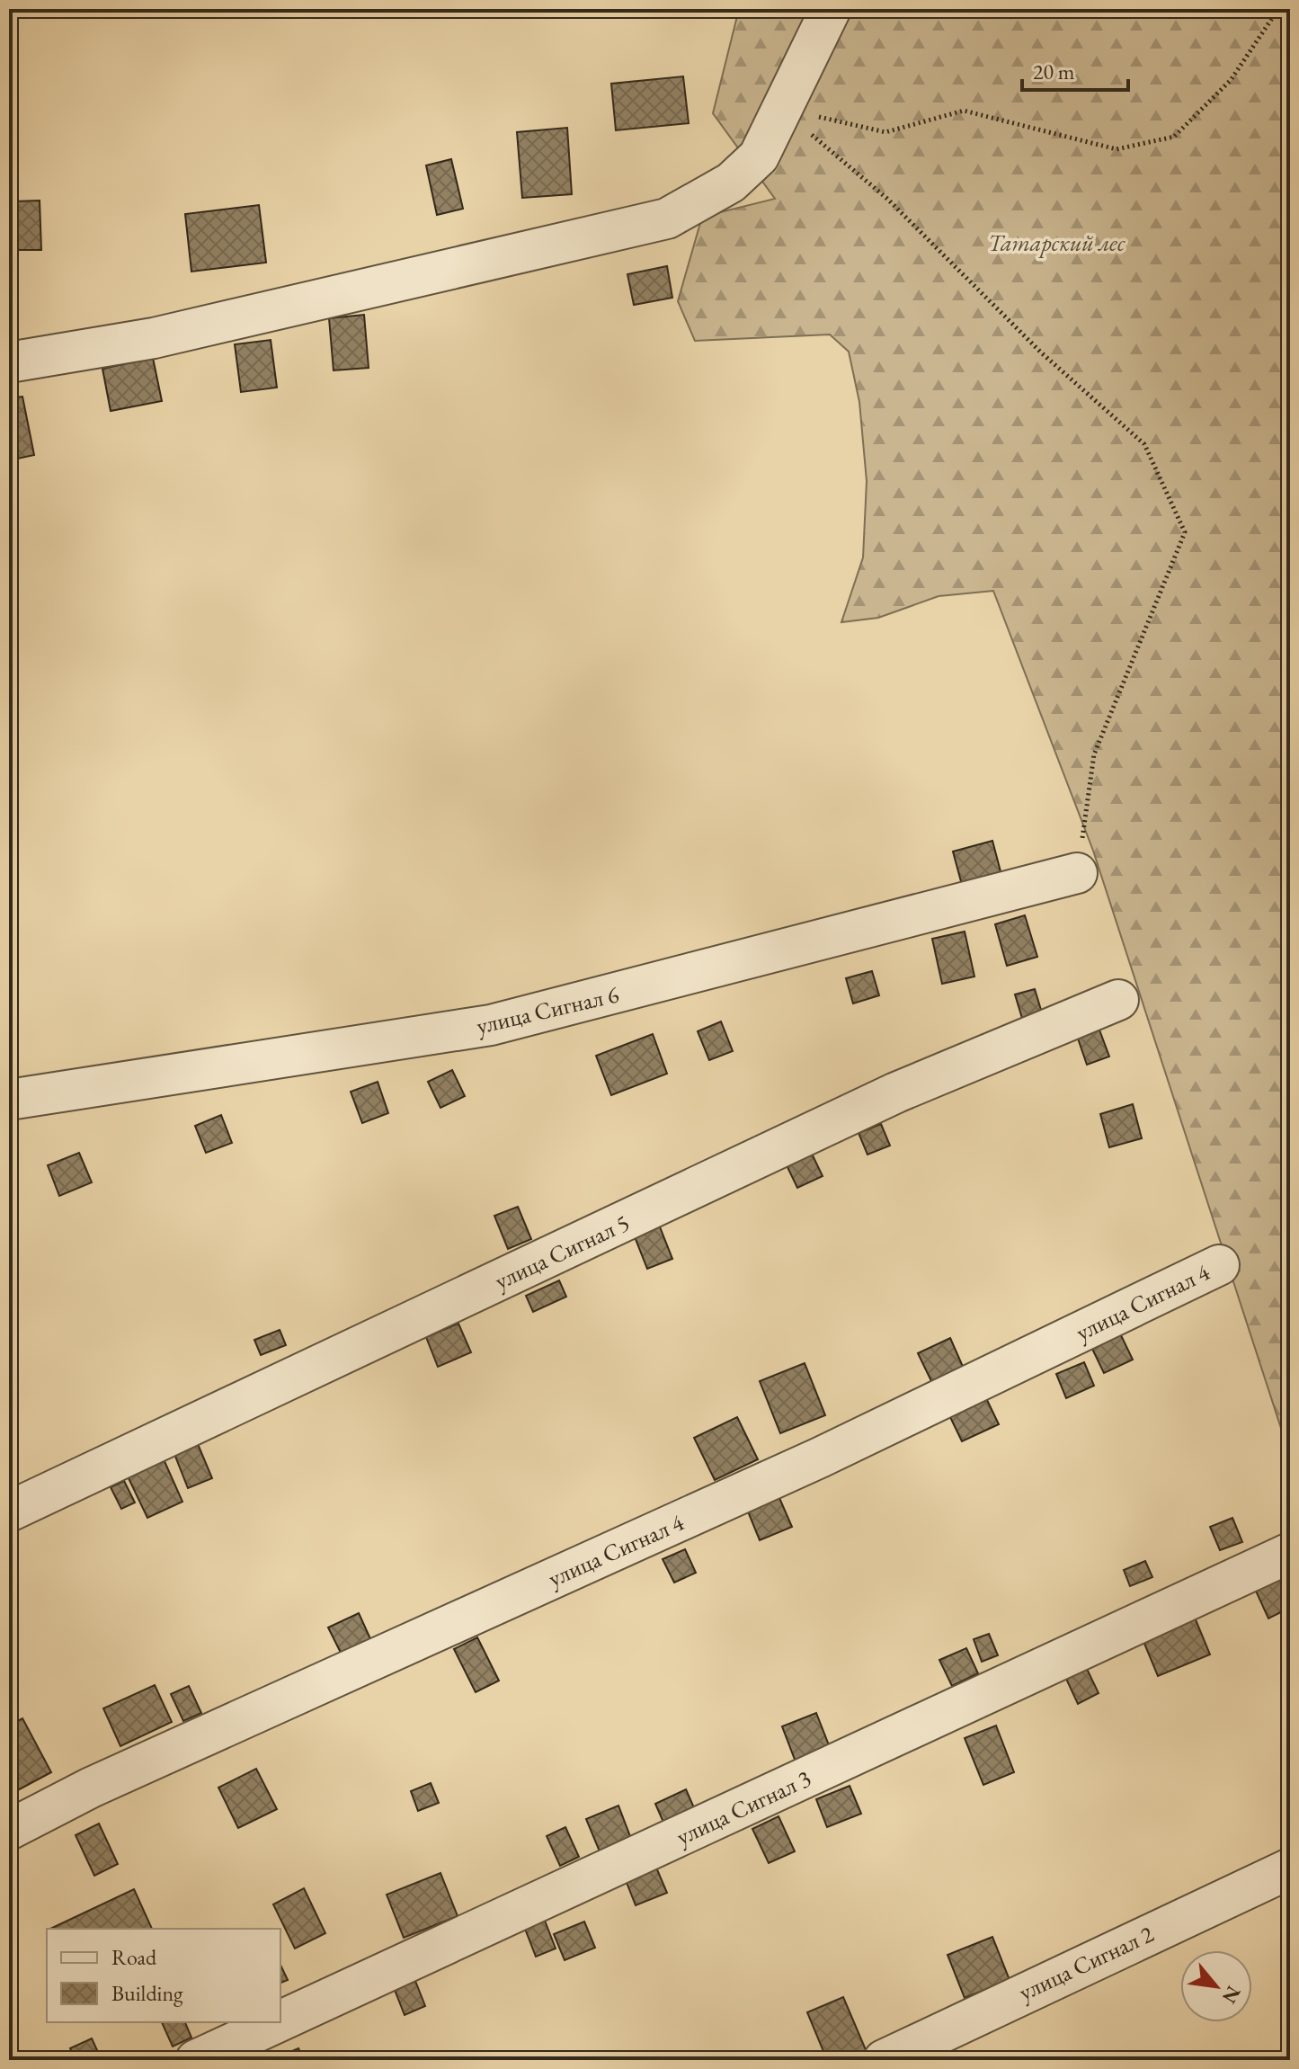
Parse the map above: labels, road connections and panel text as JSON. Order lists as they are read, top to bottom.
{
  "streets": {
    "street": [
      "улица Сигнал 6",
      "улица Сигнал 5",
      "улица Сигнал 4",
      "улица Сигнал 3",
      "улица Сигнал 2"
    ]
  },
  "parks": ["Татарский лес"],
  "legend": ["Road", "Building"],
  "scale_bar": "20 m",
  "north": "bottom right"
}
